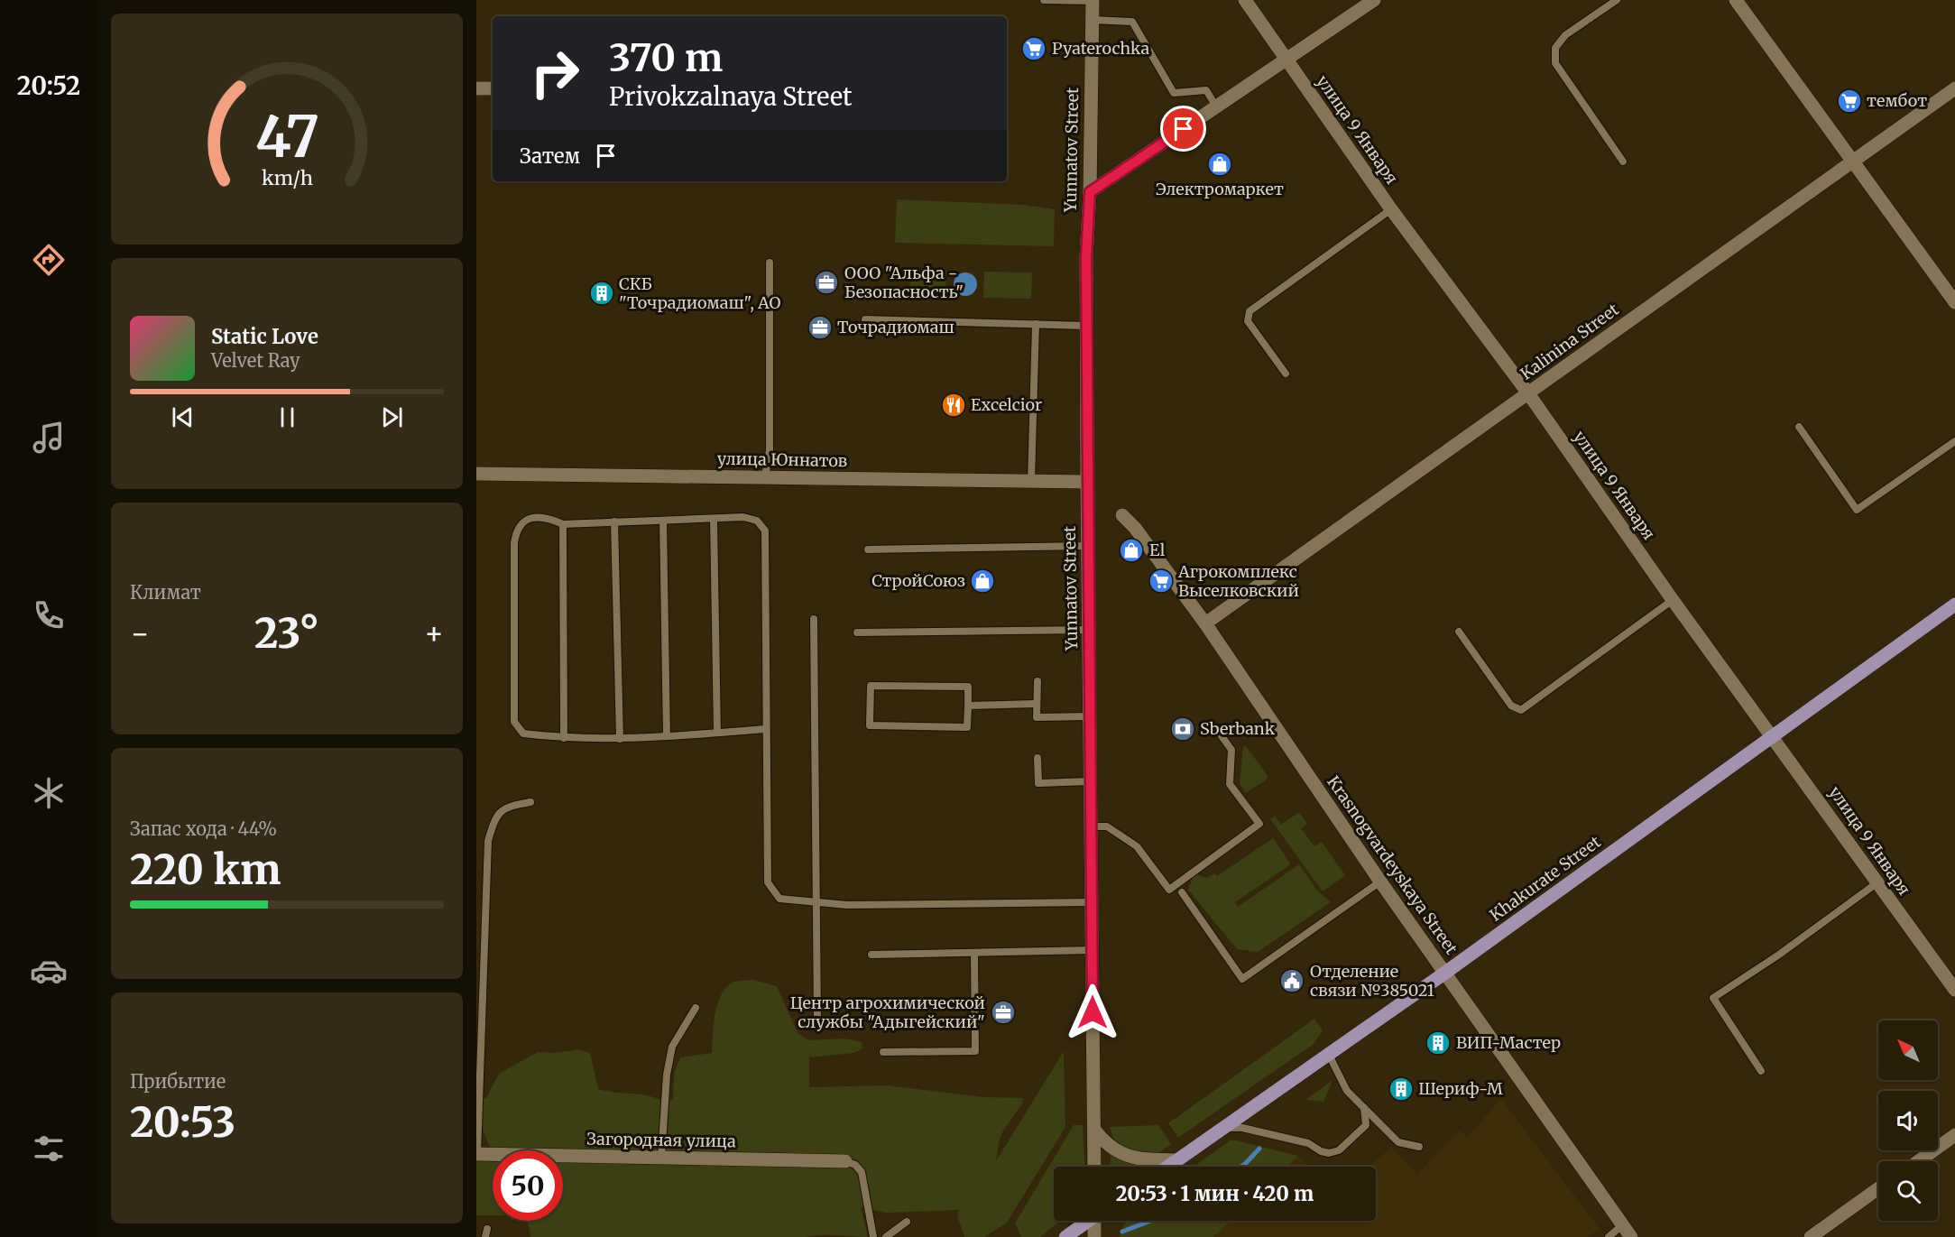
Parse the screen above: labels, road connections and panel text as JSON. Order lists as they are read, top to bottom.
{
  "streets": {
    "main road": ["Khakurate Street"],
    "street": [
      "улица 9 Января",
      "Yunnatov Street",
      "Kalinina Street",
      "улица Юннатов",
      "Krasnogvardeyskaya Street",
      "Загородная улица"
    ]
  },
  "crossings": [
    ["улица 9 Января", "Kalinina Street"],
    ["улица 9 Января", "Khakurate Street"],
    ["Yunnatov Street", "улица Юннатов"],
    ["Kalinina Street", "Krasnogvardeyskaya Street"],
    ["Krasnogvardeyskaya Street", "Khakurate Street"]
  ],
  "places": {
    "supermarket": ["Pyaterochka", "тембот", "Агрокомплекс Выселковский"],
    "shop": ["Электромаркет", "El", "СтройСоюз"],
    "office": ["ООО \"Альфа - Безопасность\"", "Точрадиомаш", "Центр агрохимической службы \"Адыгейский\""],
    "building": ["СКБ \"Точрадиомаш\", АО", "ВИП-Мастер", "Шериф-М"],
    "restaurant": ["Excelcior"],
    "bank": ["Sberbank"],
    "public building": ["Отделение связи №385021"]
  },
  "north": "top left",
  "page": {
    "tabs": "20:52",
    "turn": ["370 m", "Privokzalnaya Street"],
    "then": "Затем",
    "song": ["Static Love", "Velvet Ray"],
    "tile": [
      "Климат",
      ["Запас хода · 44%", "220 km"],
      ["Прибытие", "20:53"]
    ],
    "heat": ["−", "23°", "+"],
    "limit": "50",
    "trip": "20:53 · 1 мин · 420 m",
    "gauge": ["47", "km/h"]
  }
}
